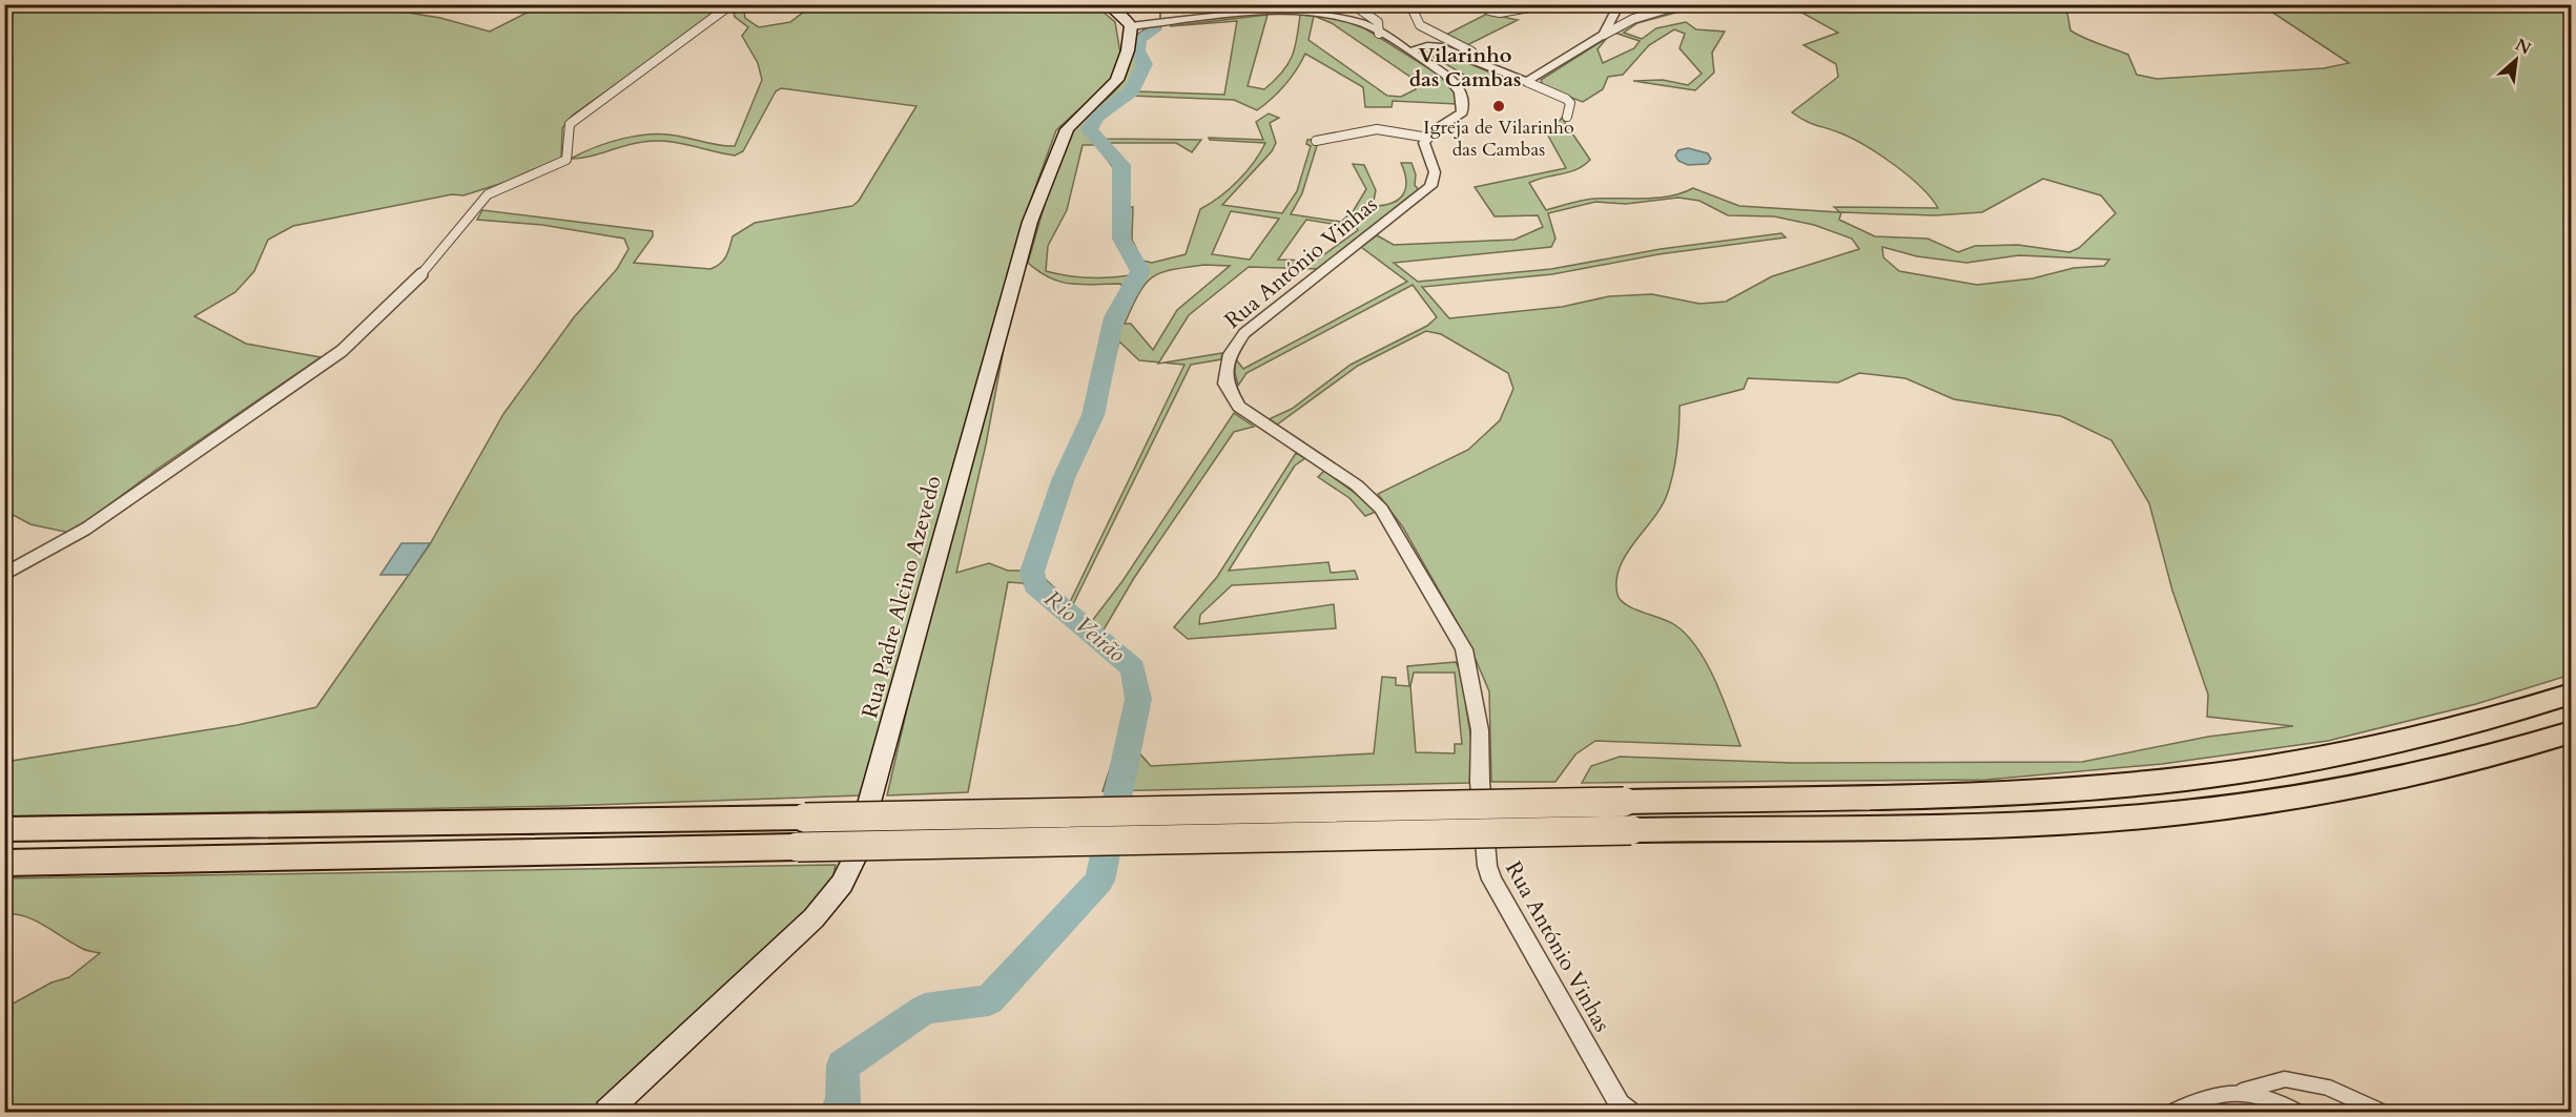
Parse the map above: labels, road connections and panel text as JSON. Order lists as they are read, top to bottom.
{
  "streets": {
    "main road": ["Rua Padre Alcino Azevedo"],
    "street": ["Rua António Vinhas"]
  },
  "districts": ["Vilarinho das Cambas"],
  "water": ["Rio Veirão"],
  "places": ["Igreja de Vilarinho das Cambas"],
  "north": "top right"
}
